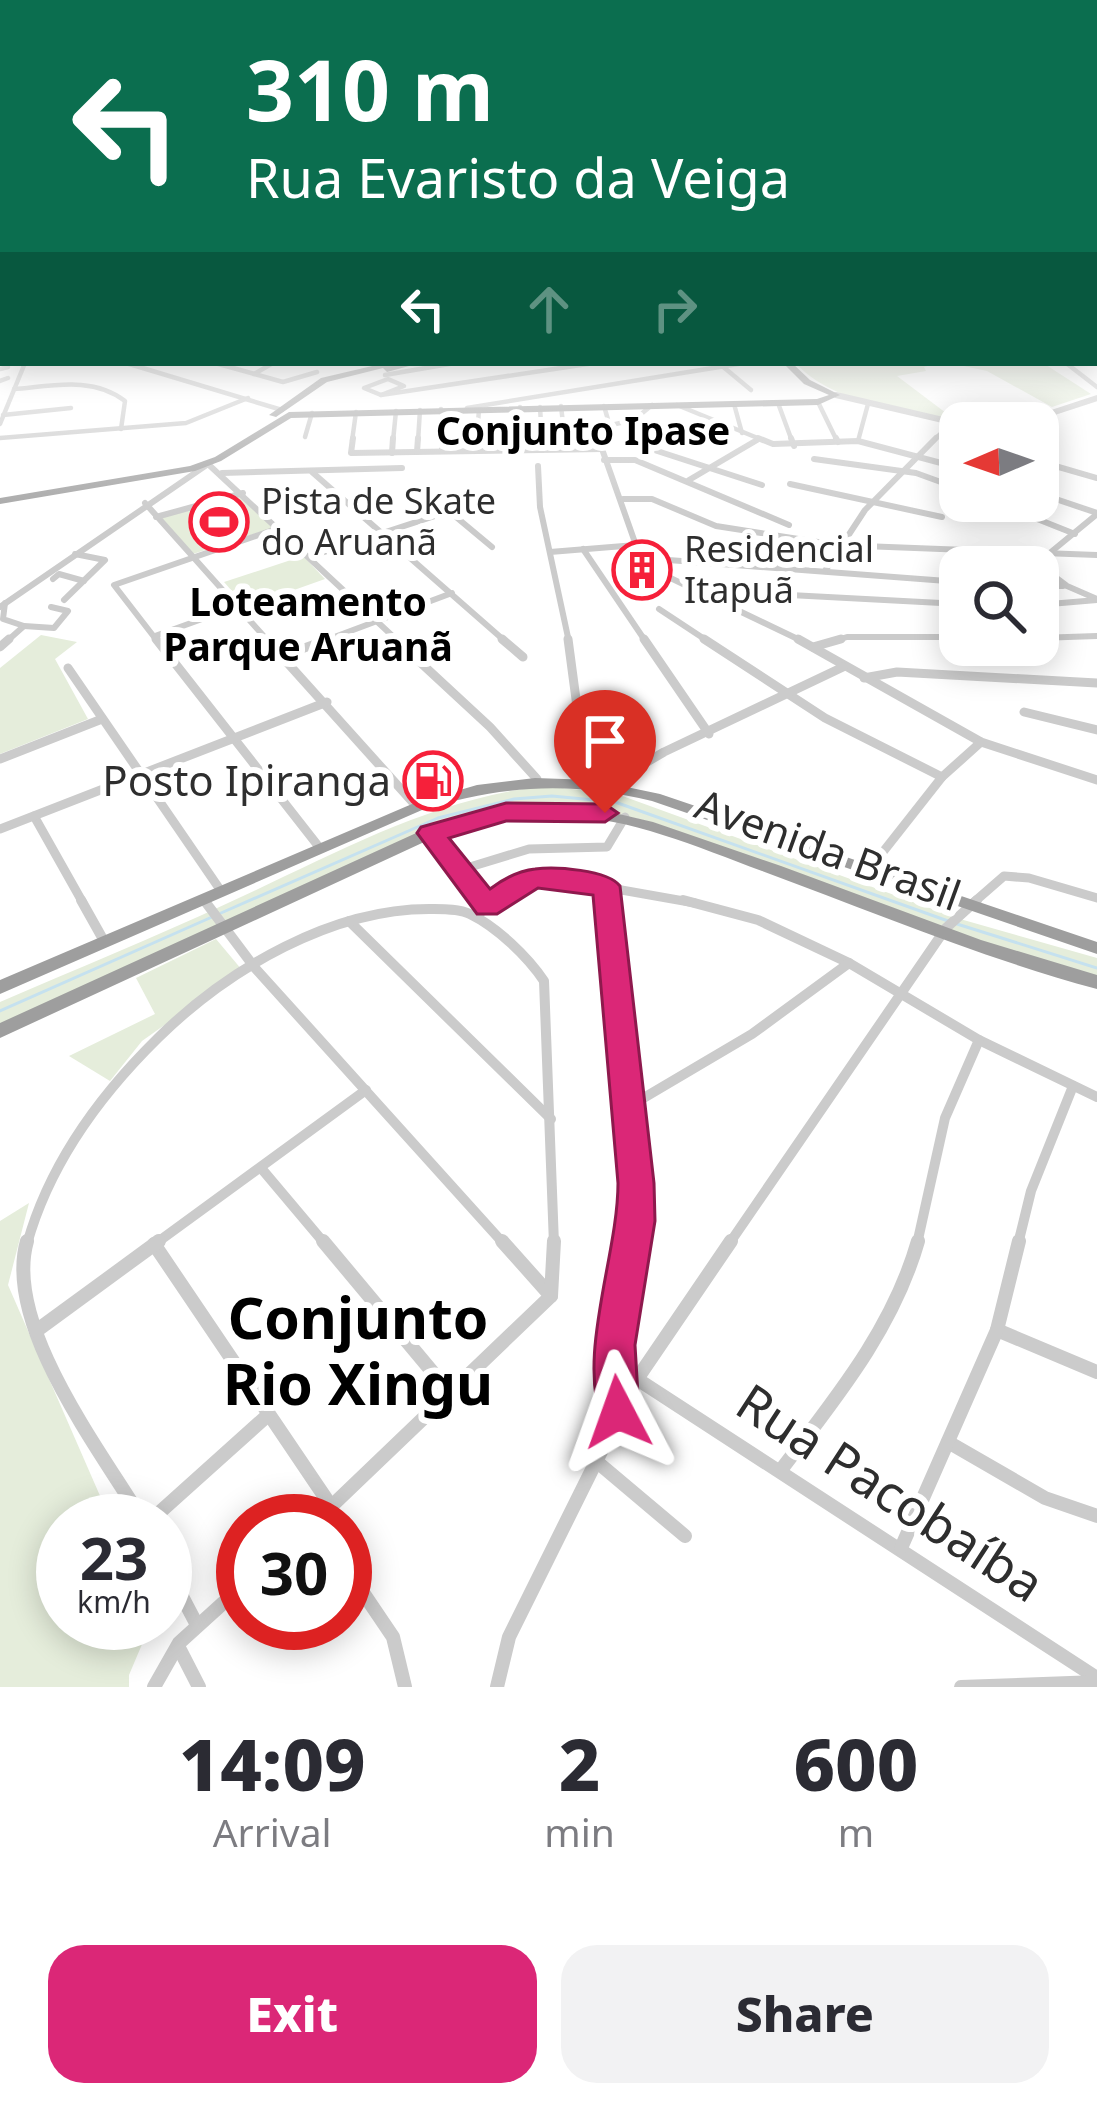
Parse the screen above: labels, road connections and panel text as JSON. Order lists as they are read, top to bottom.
{
  "streets": {
    "highway": ["Avenida Brasil"],
    "street": ["Rua Pacobaíba"]
  },
  "districts": ["Conjunto Ipase", "Loteamento Parque Aruanã", "Conjunto Rio Xingu"],
  "places": {
    "sports": ["Pista de Skate do Aruanã"],
    "building": ["Residencial Itapuã"],
    "fuel station": ["Posto Ipiranga"]
  },
  "north": "left",
  "page": {
    "turn": ["310 m", "Rua Evaristo da Veiga"],
    "speed": "23 km/h",
    "limit": "30",
    "eta": [
      "14:09",
      "Arrival",
      "2",
      "min",
      "600",
      "m"
    ],
    "buttons": ["Exit", "Share"]
  }
}
